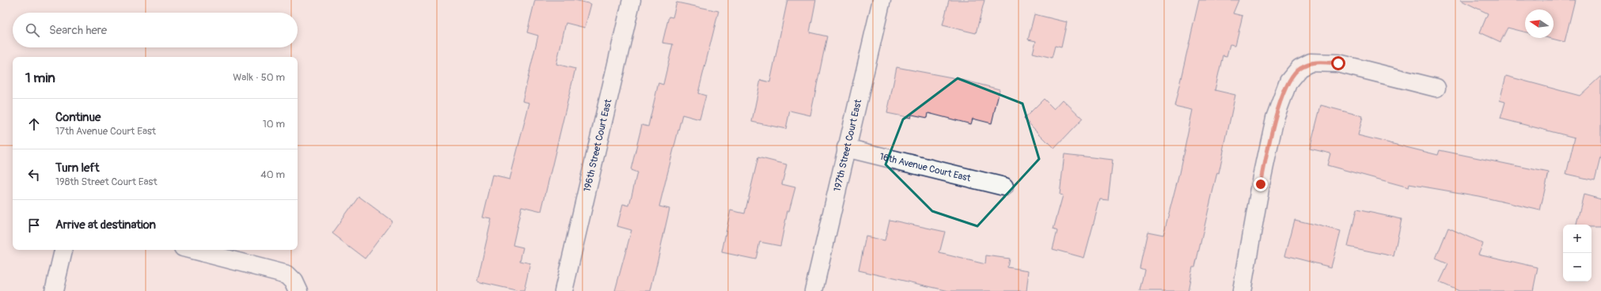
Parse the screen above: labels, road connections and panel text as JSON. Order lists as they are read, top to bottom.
{
  "streets": {
    "street": ["196th Street Court East", "197th Street Court East", "16th Avenue Court East"]
  },
  "crossings": [
    ["197th Street Court East", "16th Avenue Court East"]
  ],
  "north": "left",
  "page": {
    "search": "Search here",
    "heading": ["1 min", "Walk · 50 m"],
    "list": [
      ["Continue", "17th Avenue Court East", "10 m"],
      ["Turn left", "198th Street Court East", "40 m"],
      "Arrive at destination"
    ],
    "map_buttons": ["+", "−"]
  }
}
